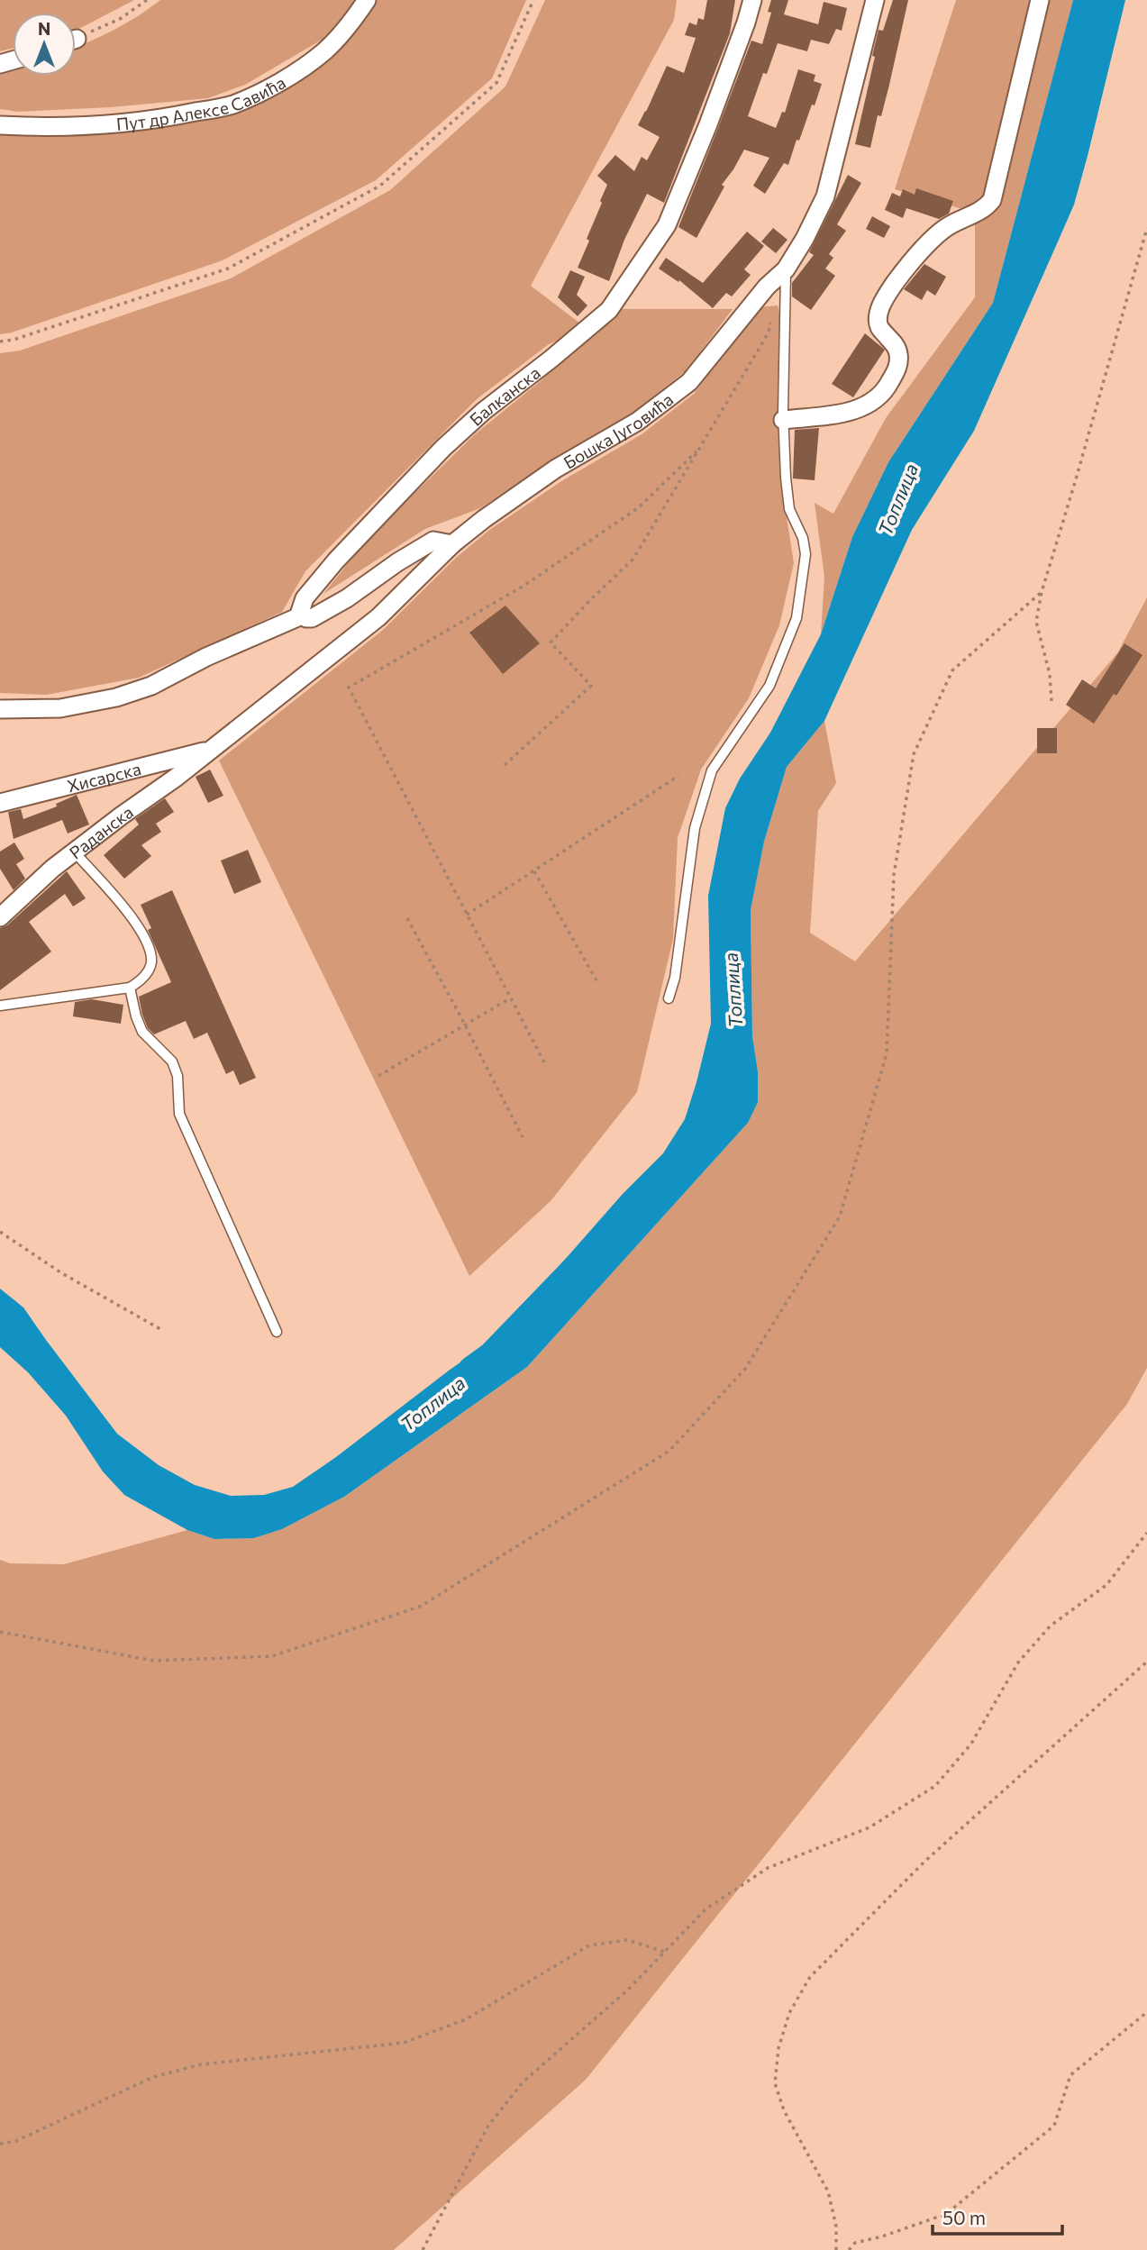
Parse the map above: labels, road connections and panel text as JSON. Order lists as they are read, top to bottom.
{
  "streets": {
    "street": [
      "Пут др Алексе Савића",
      "Балканска",
      "Бошка Југовића",
      "Хисарска",
      "Раданска"
    ]
  },
  "crossings": [
    ["Бошка Југовића", "Хисарска"],
    ["Бошка Југовића", "Раданска"],
    ["Хисарска", "Раданска"]
  ],
  "water": ["Топлица"],
  "scale_bar": "50 m",
  "north": "top"
}
